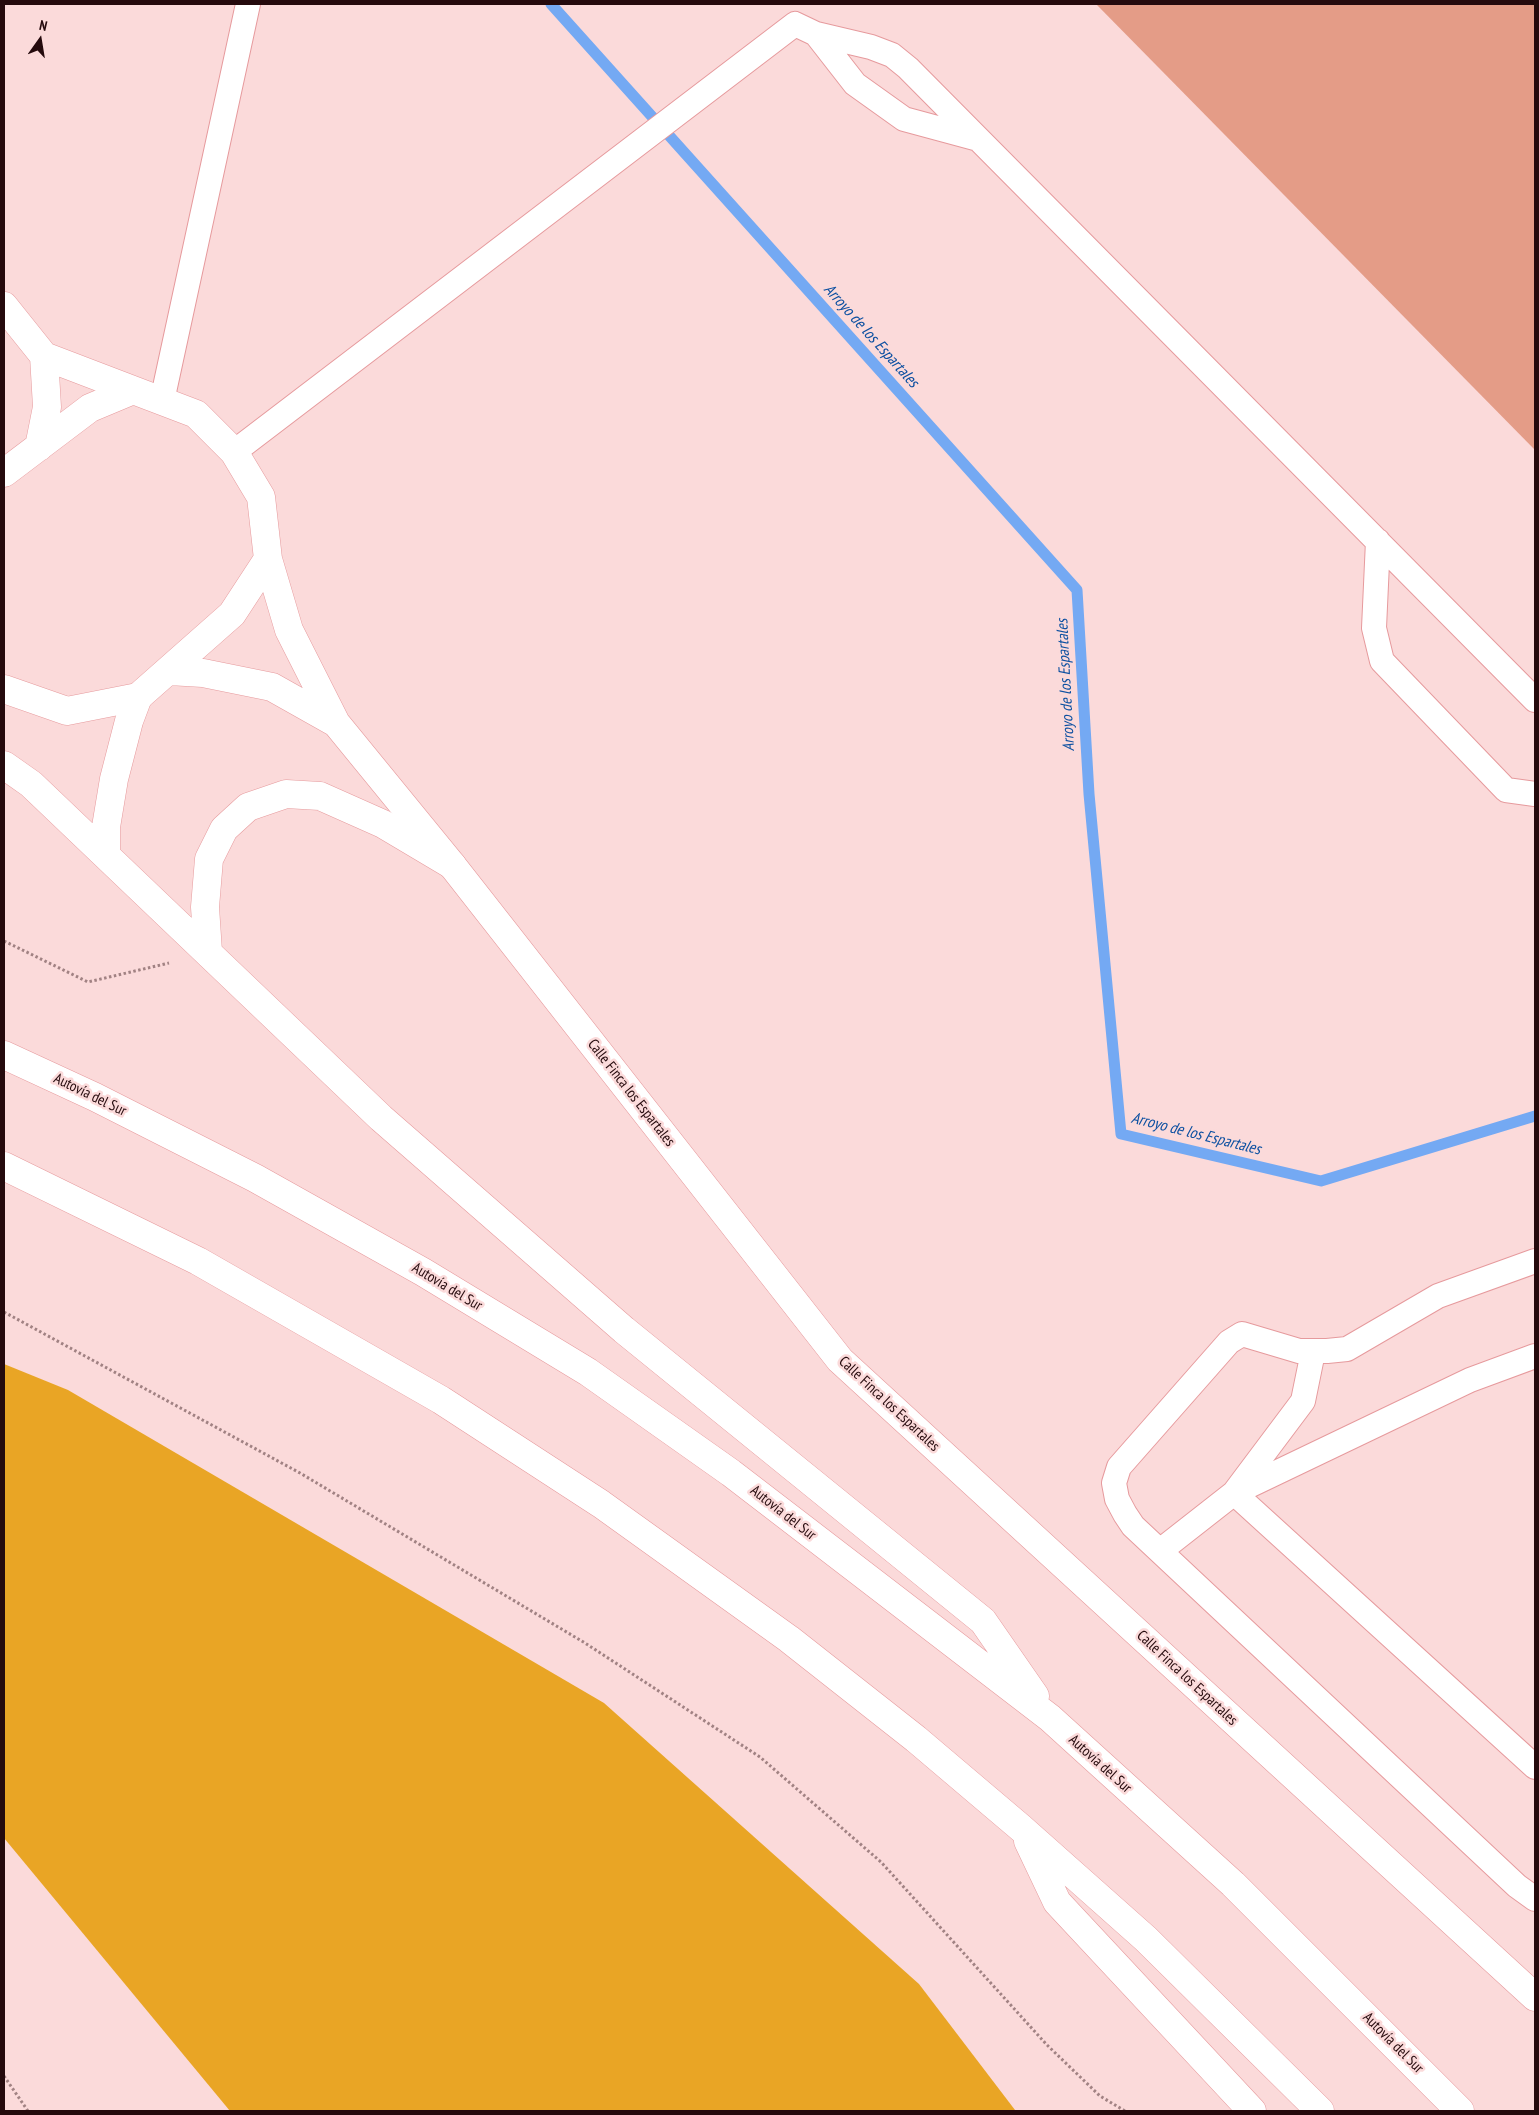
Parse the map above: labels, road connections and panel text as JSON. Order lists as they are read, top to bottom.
{
  "streets": {
    "main road": ["Calle Finca los Espartales", "Autovía del Sur"]
  },
  "water": ["Arroyo de los Espartales"],
  "north": "top"
}
